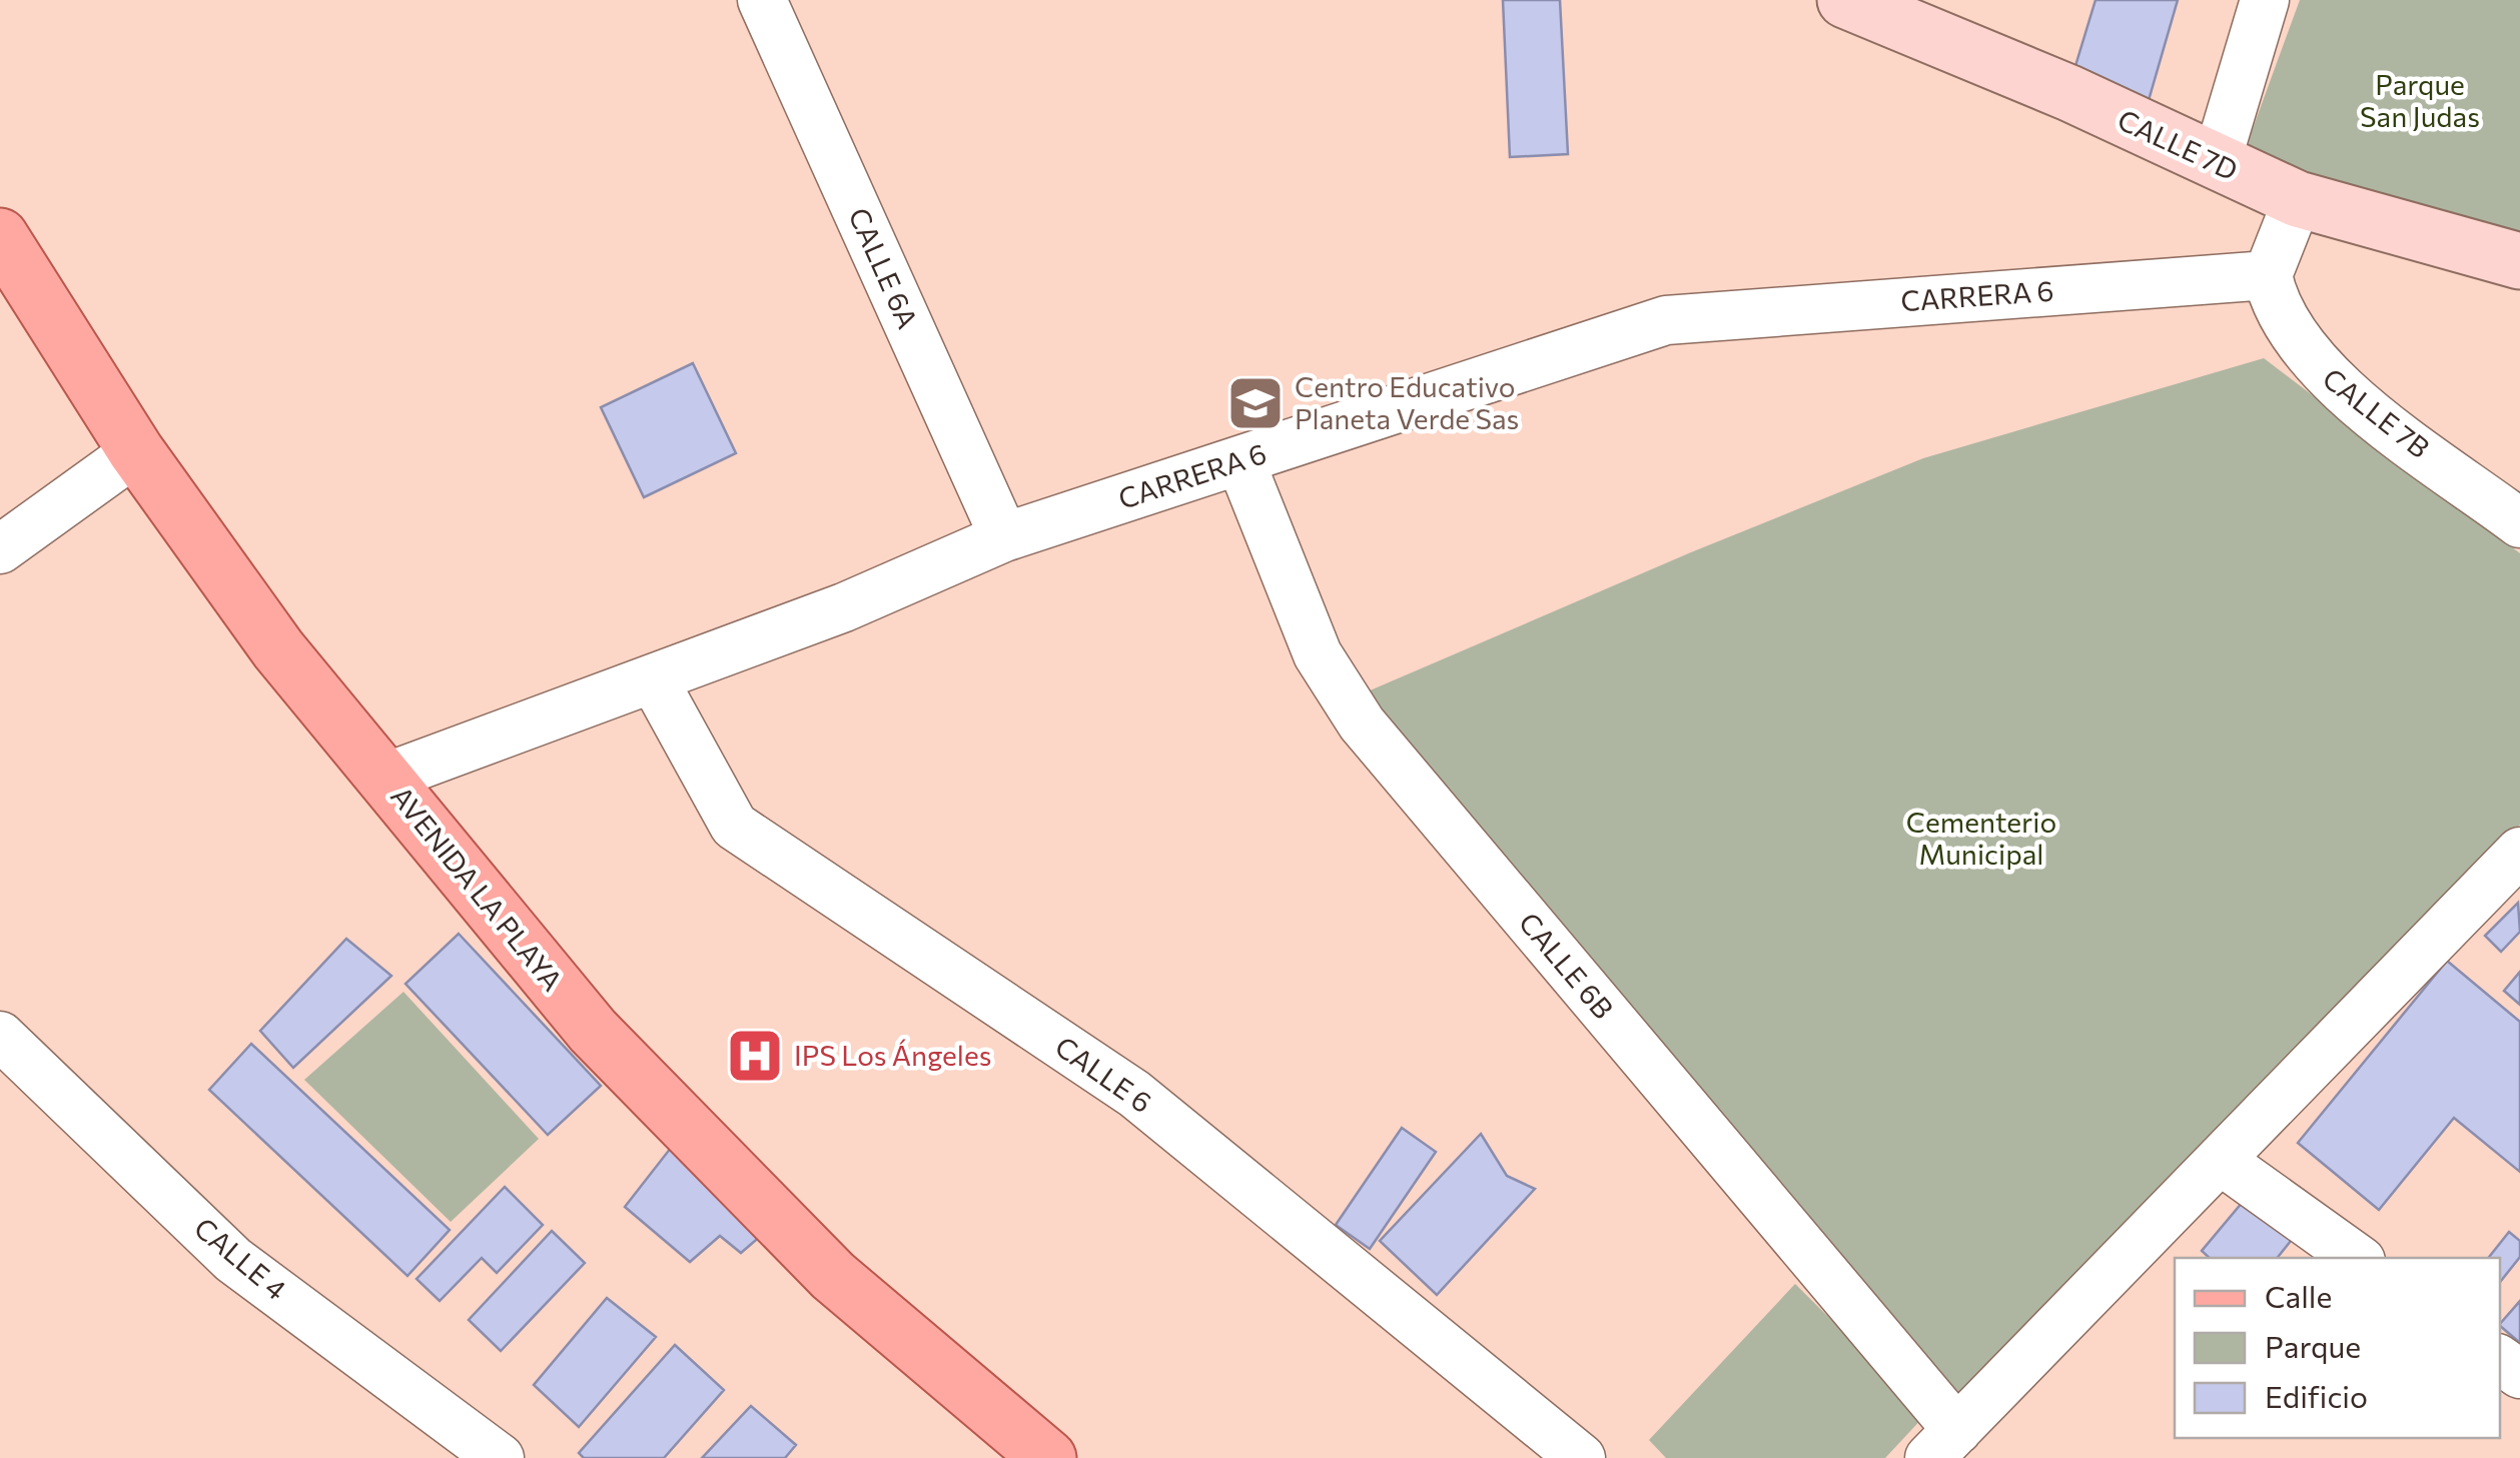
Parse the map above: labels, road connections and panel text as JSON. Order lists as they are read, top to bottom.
{
  "streets": {
    "main road": ["CALLE 7D", "AVENIDA LA PLAYA"],
    "street": [
      "CALLE 6A",
      "CARRERA 6",
      "CALLE 7B",
      "CALLE 6B",
      "CALLE 6",
      "CALLE 4"
    ]
  },
  "crossings": [
    ["CALLE 6A", "CARRERA 6"],
    ["CARRERA 6", "CALLE 7B"],
    ["CARRERA 6", "AVENIDA LA PLAYA"],
    ["CARRERA 6", "CALLE 6B"],
    ["CARRERA 6", "CALLE 6"]
  ],
  "parks": ["Parque San Judas", "Cementerio Municipal"],
  "places": {
    "school or university": ["Centro Educativo Planeta Verde Sas"],
    "hospital": ["IPS Los Ángeles"]
  },
  "legend": ["Calle", "Parque", "Edificio"]
}
